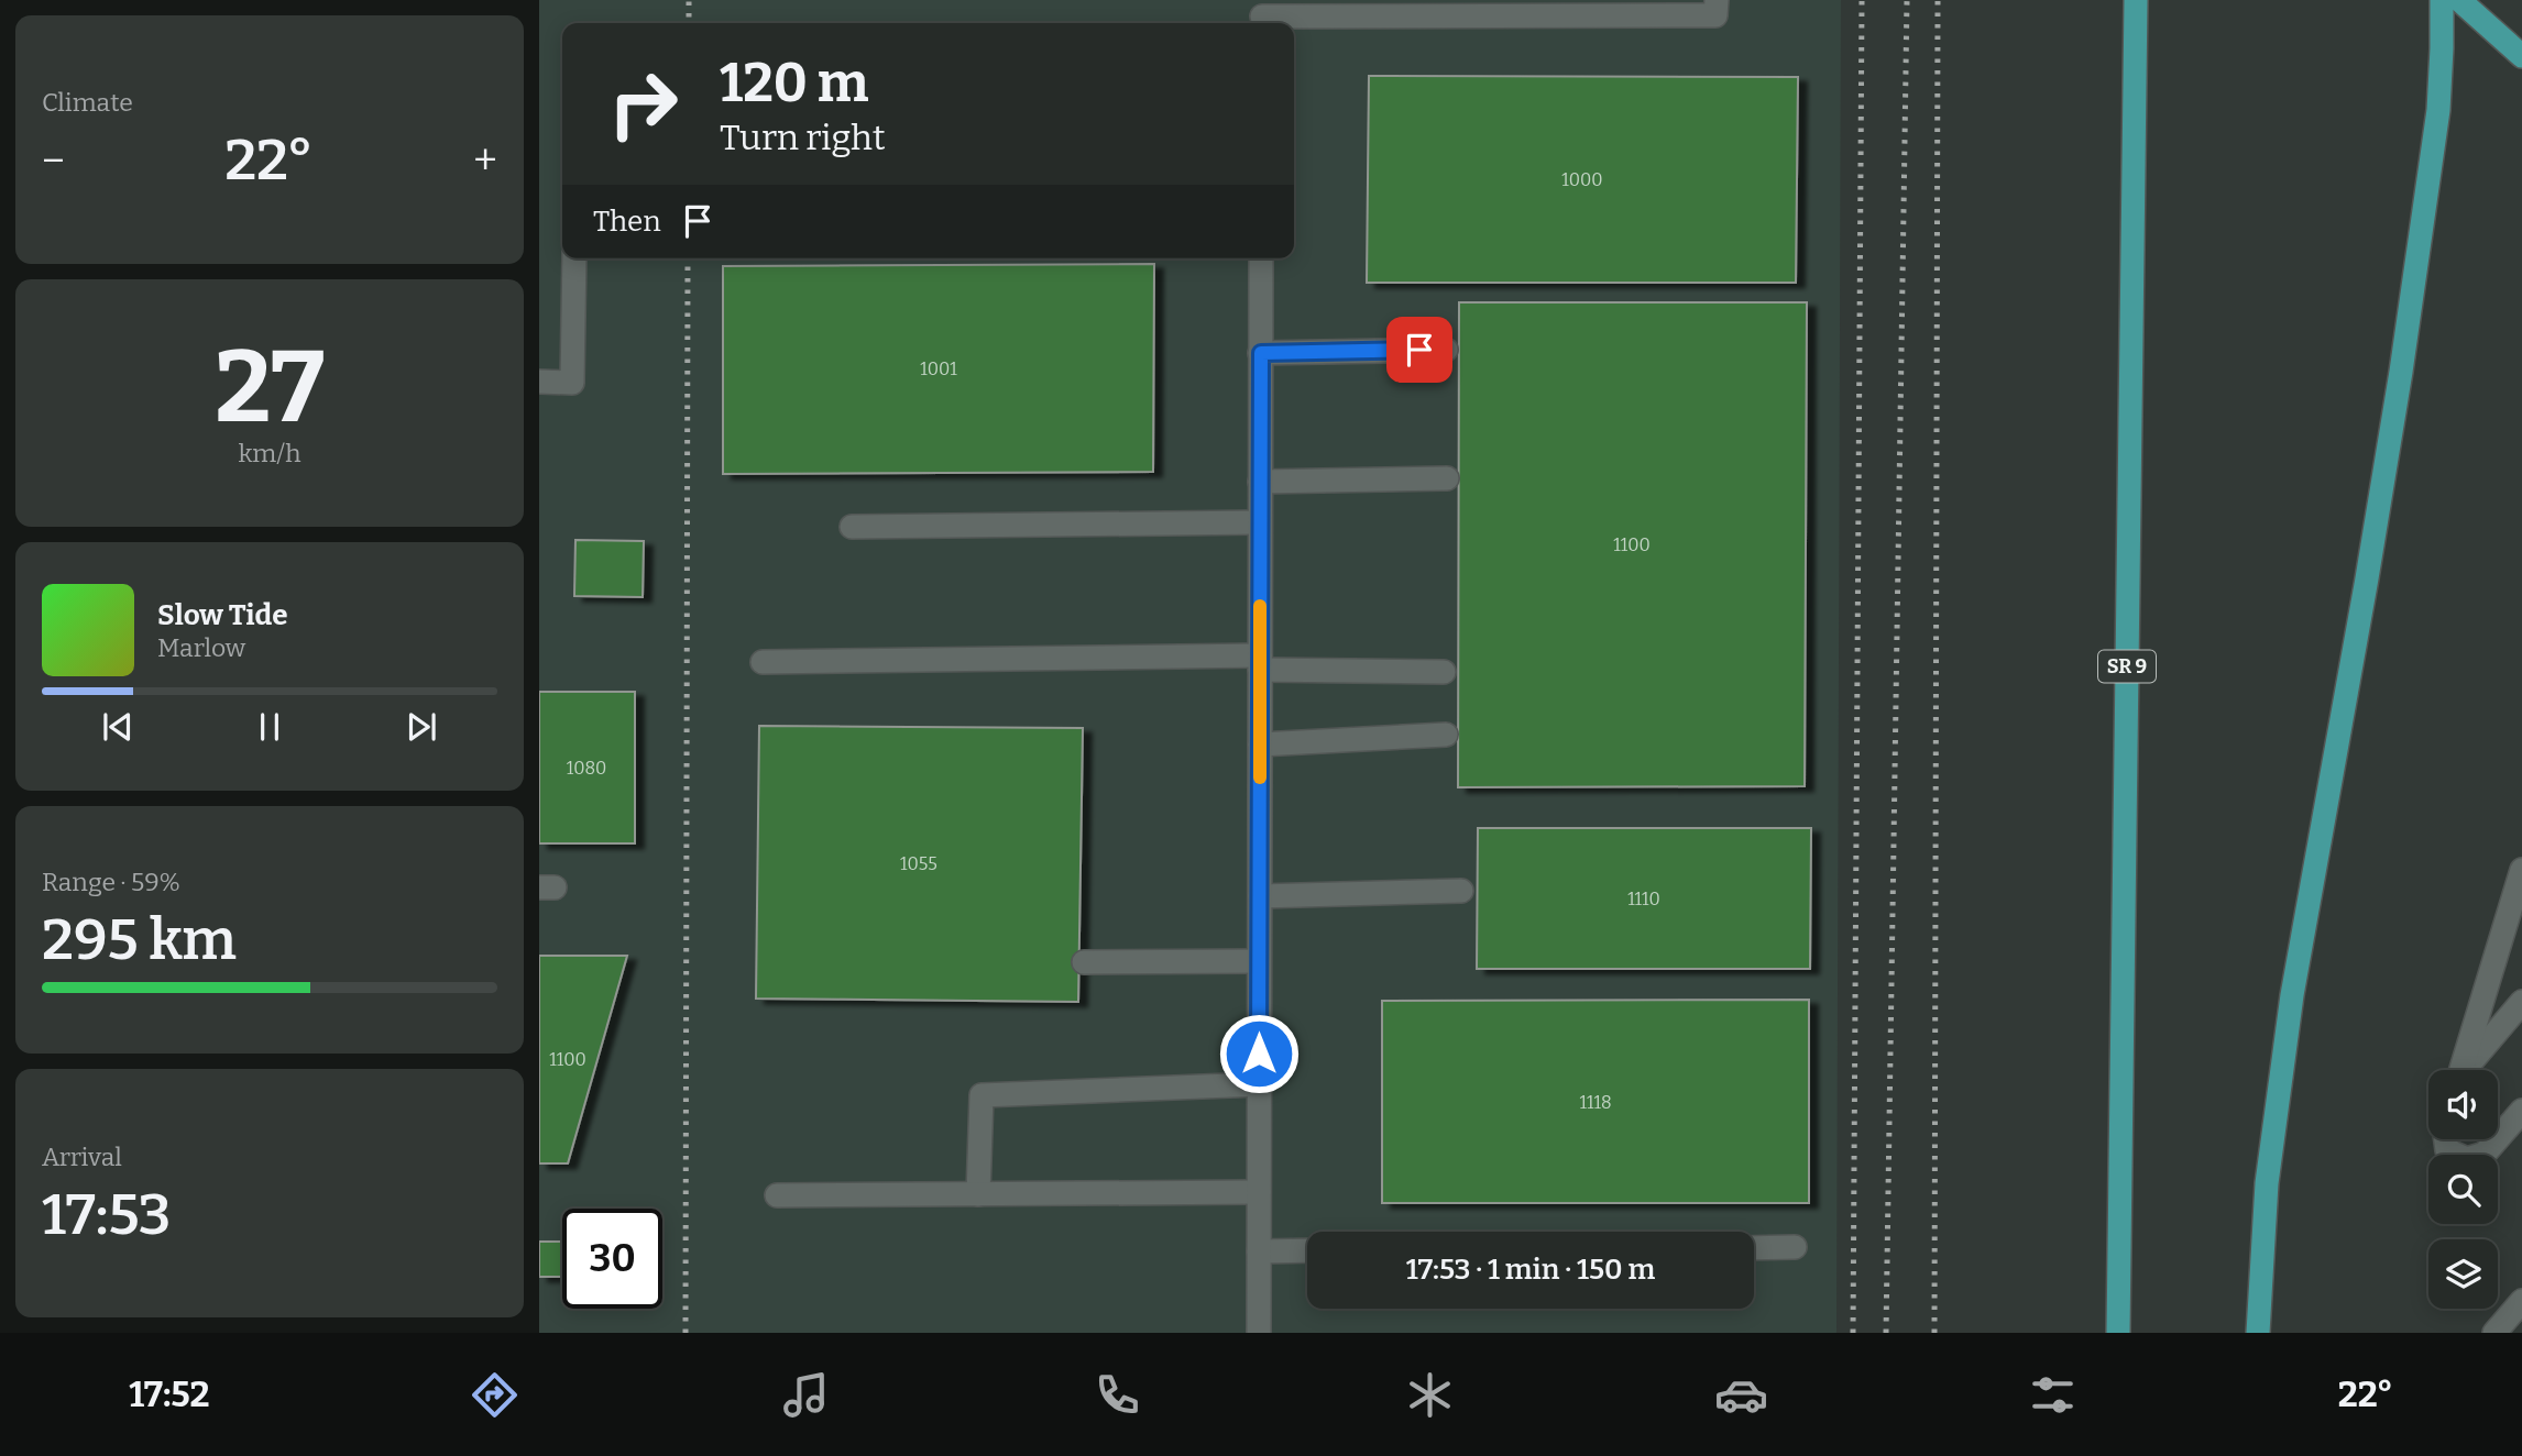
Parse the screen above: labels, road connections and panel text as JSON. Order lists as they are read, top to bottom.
{
  "streets": {
    "main road": ["SR 9"]
  },
  "house_numbers": [
    "1000",
    "1001",
    "1100",
    "1080",
    "1055",
    "1110",
    "1100",
    "1118"
  ],
  "page": {
    "tile": [
      "Climate",
      ["27", "km/h"],
      ["Range · 59%", "295 km"],
      ["Arrival", "17:53"]
    ],
    "turn": ["120 m", "Turn right"],
    "heat": ["−", "22°", "+"],
    "then": "Then",
    "song": ["Slow Tide", "Marlow"],
    "limit": "30",
    "trip": "17:53 · 1 min · 150 m",
    "tabs": ["17:52", "22°"]
  }
}
